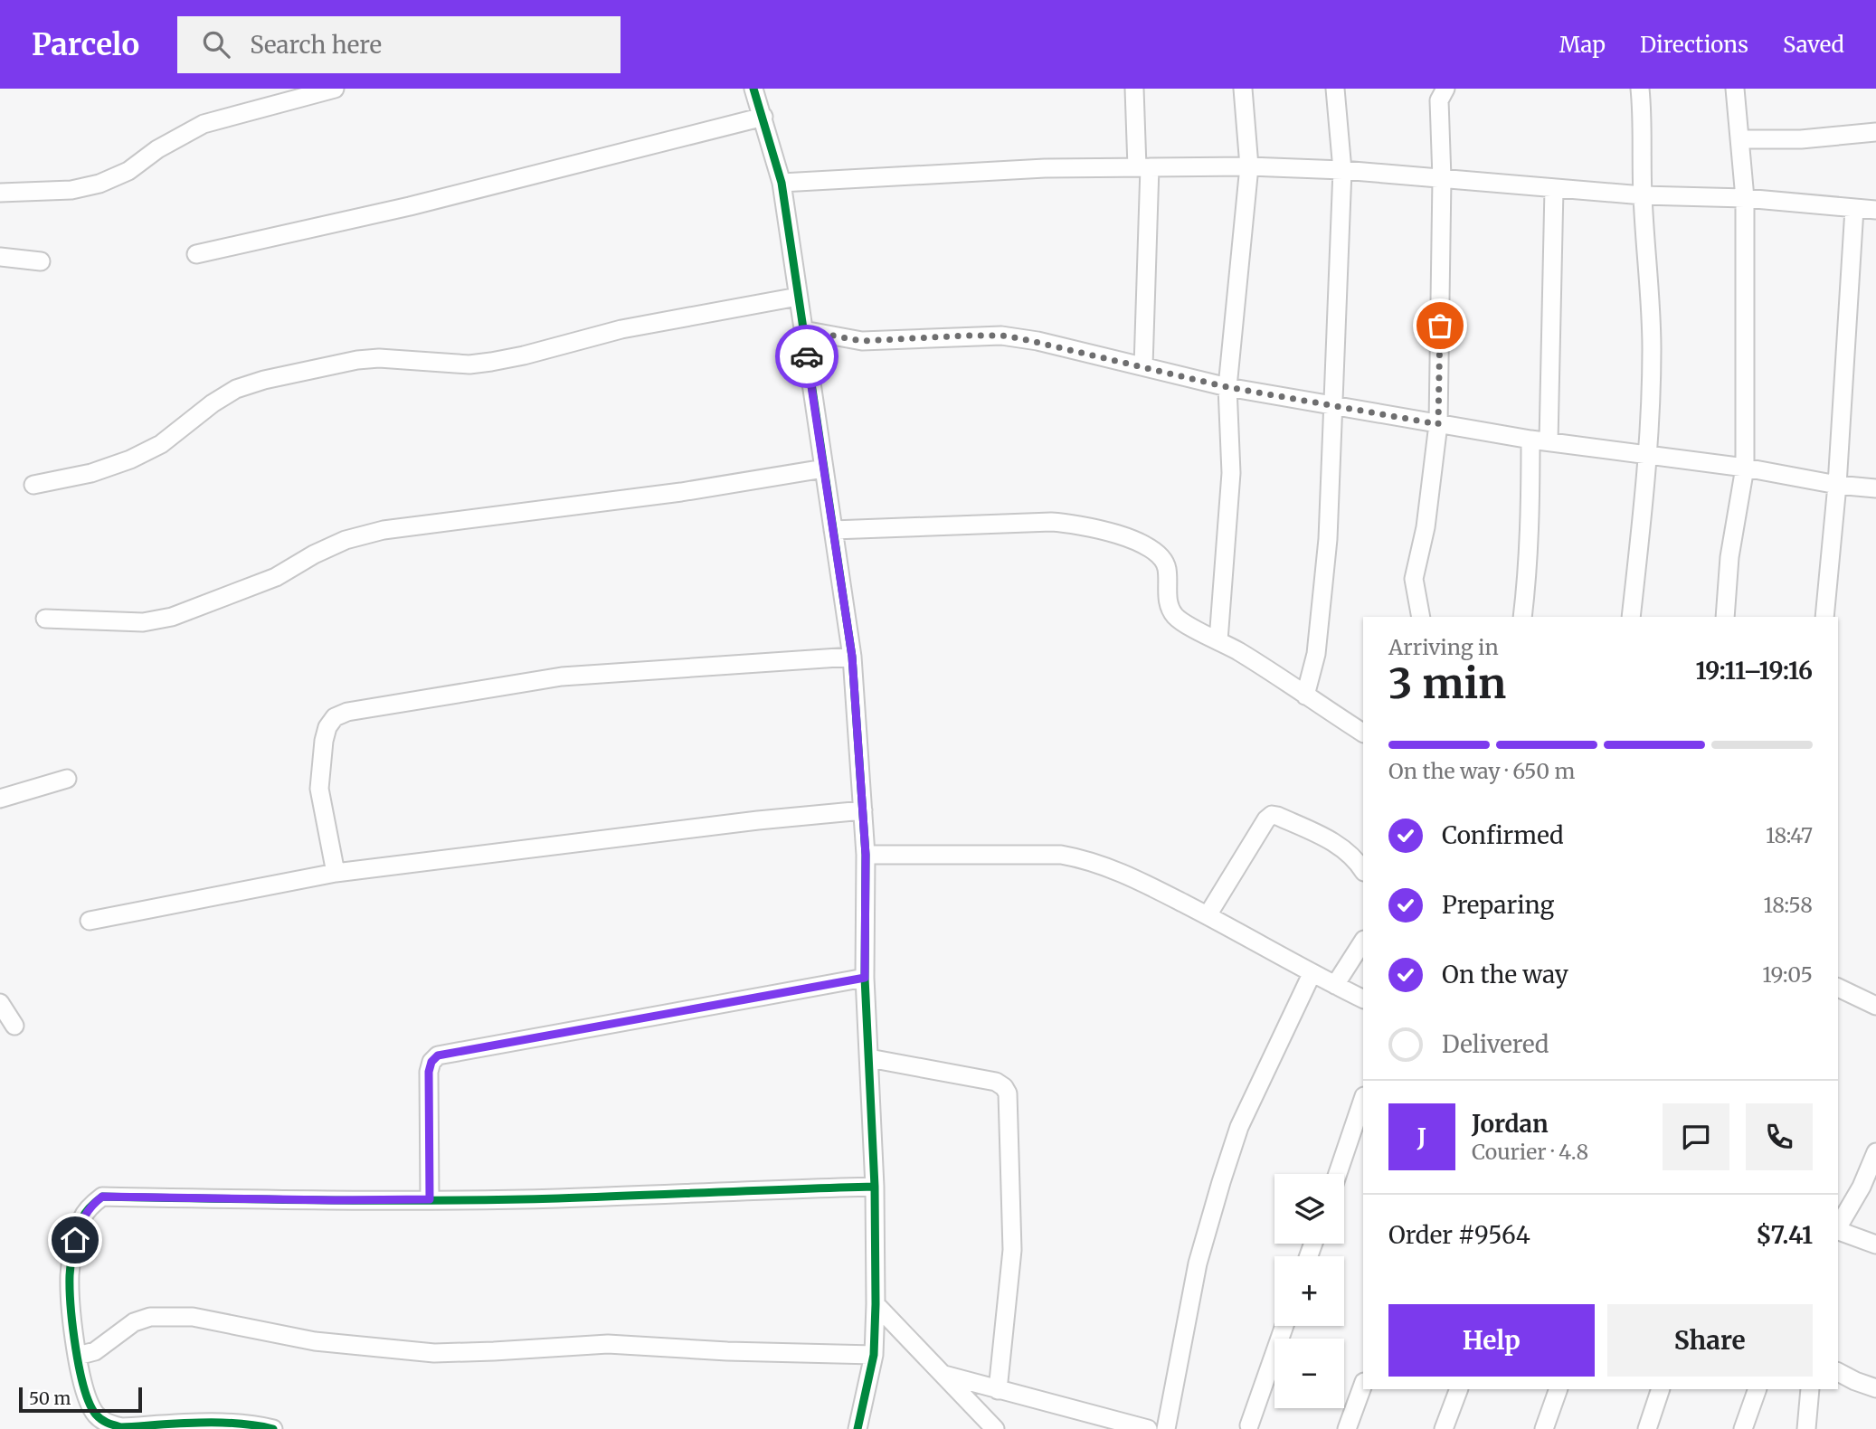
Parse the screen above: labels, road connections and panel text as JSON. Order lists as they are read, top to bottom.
{
  "scale_bar": "50 m",
  "page": {
    "header": "Parcelo",
    "search": "Search here",
    "nav": ["Map", "Directions", "Saved"],
    "heading": ["3 min", "Arriving in", "19:11–19:16"],
    "panel": [
      "Jordan",
      "Courier · 4.8",
      "Order #9564",
      "$7.41"
    ],
    "bar": "On the way · 650 m",
    "list": [
      ["Confirmed", "18:47"],
      ["Preparing", "18:58"],
      ["On the way", "19:05"],
      "Delivered"
    ],
    "round": "J",
    "map_buttons": ["+", "−"],
    "buttons": ["Help", "Share"],
    "scale": "50 m"
  }
}
